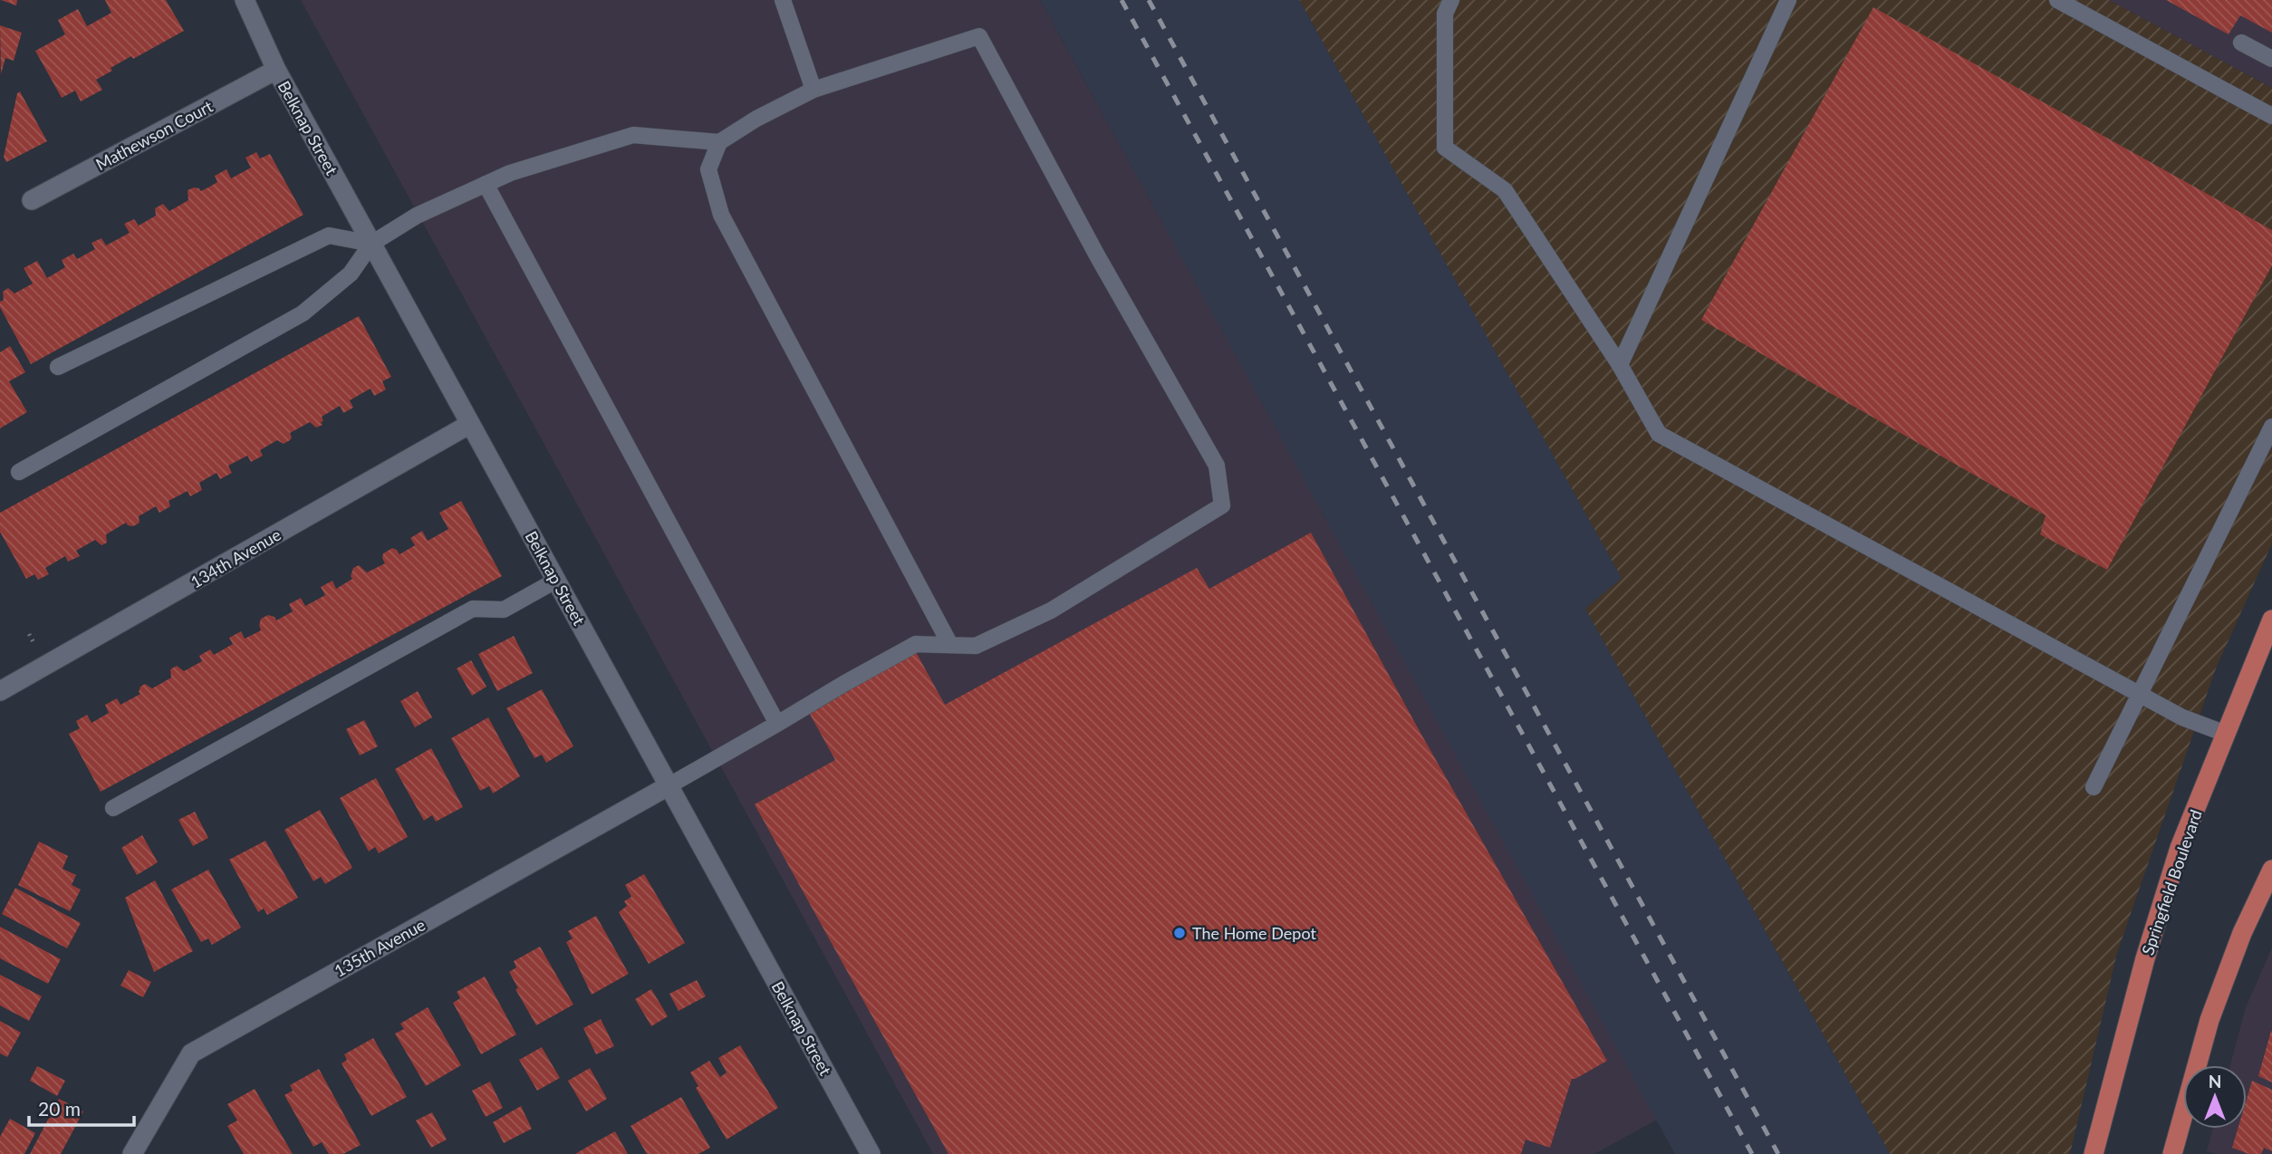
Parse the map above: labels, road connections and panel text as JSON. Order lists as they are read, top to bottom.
{
  "streets": {
    "main road": ["Springfield Boulevard"],
    "street": [
      "Belknap Street",
      "Mathewson Court",
      "134th Avenue",
      "135th Avenue"
    ]
  },
  "crossings": [
    ["Belknap Street", "Mathewson Court"],
    ["Belknap Street", "134th Avenue"],
    ["Belknap Street", "135th Avenue"]
  ],
  "places": ["The Home Depot"],
  "scale_bar": "20 m",
  "north": "top"
}
